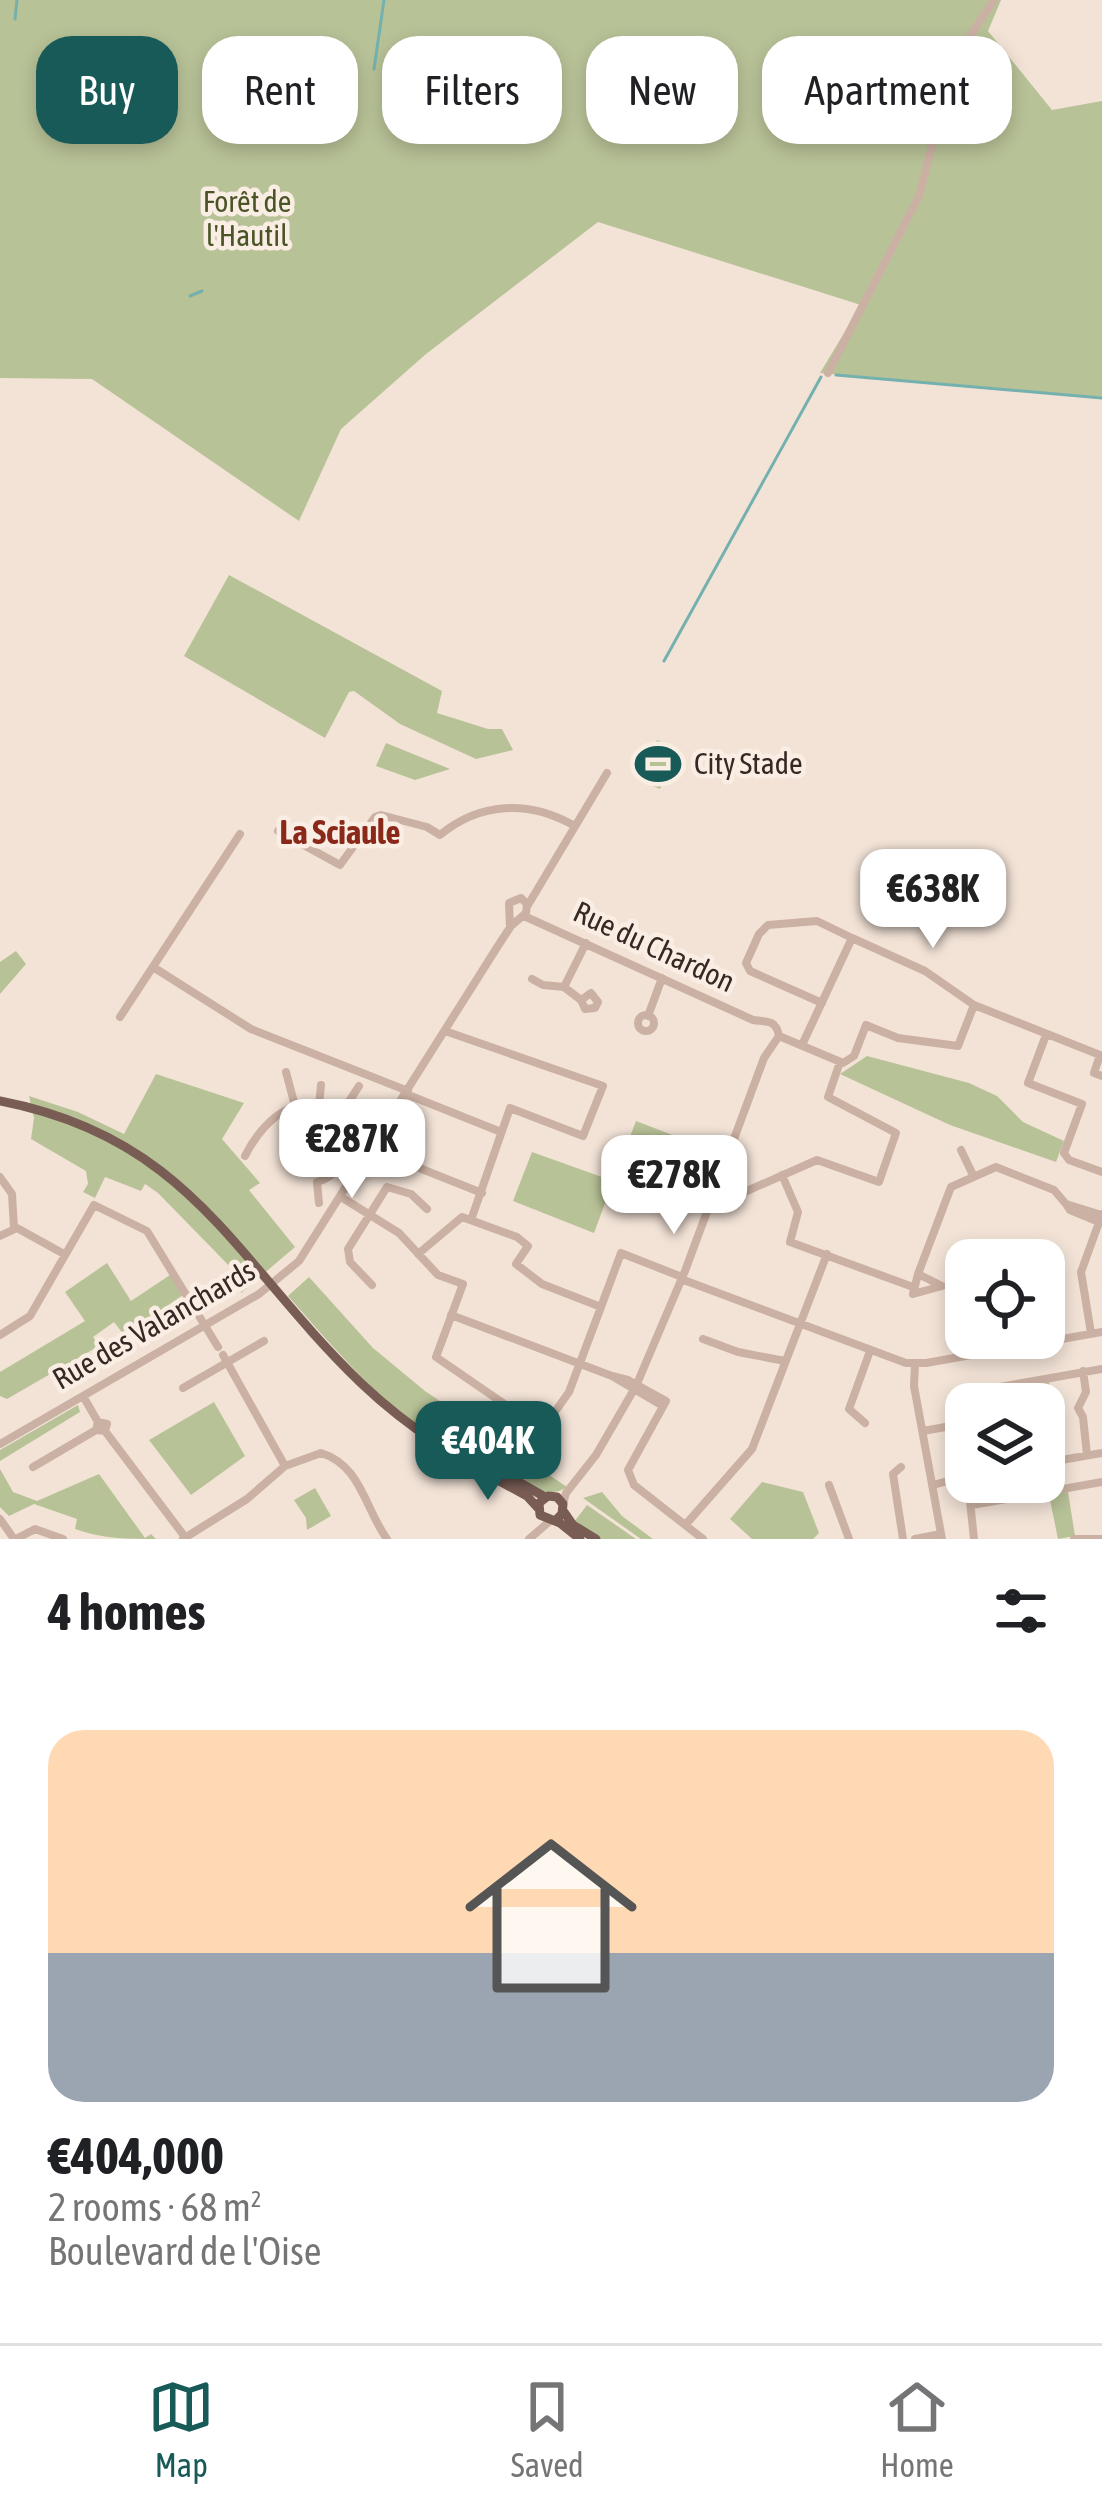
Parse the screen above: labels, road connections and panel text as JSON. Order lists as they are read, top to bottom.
{
  "streets": {
    "street": ["Rue du Chardon", "Rue des Valanchards"]
  },
  "crossings": [
    ["Rue du Chardon", "Rue des Valanchards"]
  ],
  "districts": ["La Sciaule"],
  "parks": ["Forêt de l'Hautil"],
  "places": {
    "sports": ["City Stade"]
  },
  "page": {
    "chip": [
      "Buy",
      "Rent",
      "Filters",
      "New",
      "Apartment"
    ],
    "price": [
      "€638K",
      "€287K",
      "€278K",
      "€404K"
    ],
    "heading": "4 homes",
    "list": [
      {
        "name": "€404,000",
        "note": "2 rooms · 68 m² · Boulevard de l'Oise"
      }
    ],
    "tabs": ["Map", "Saved", "Home"]
  }
}
